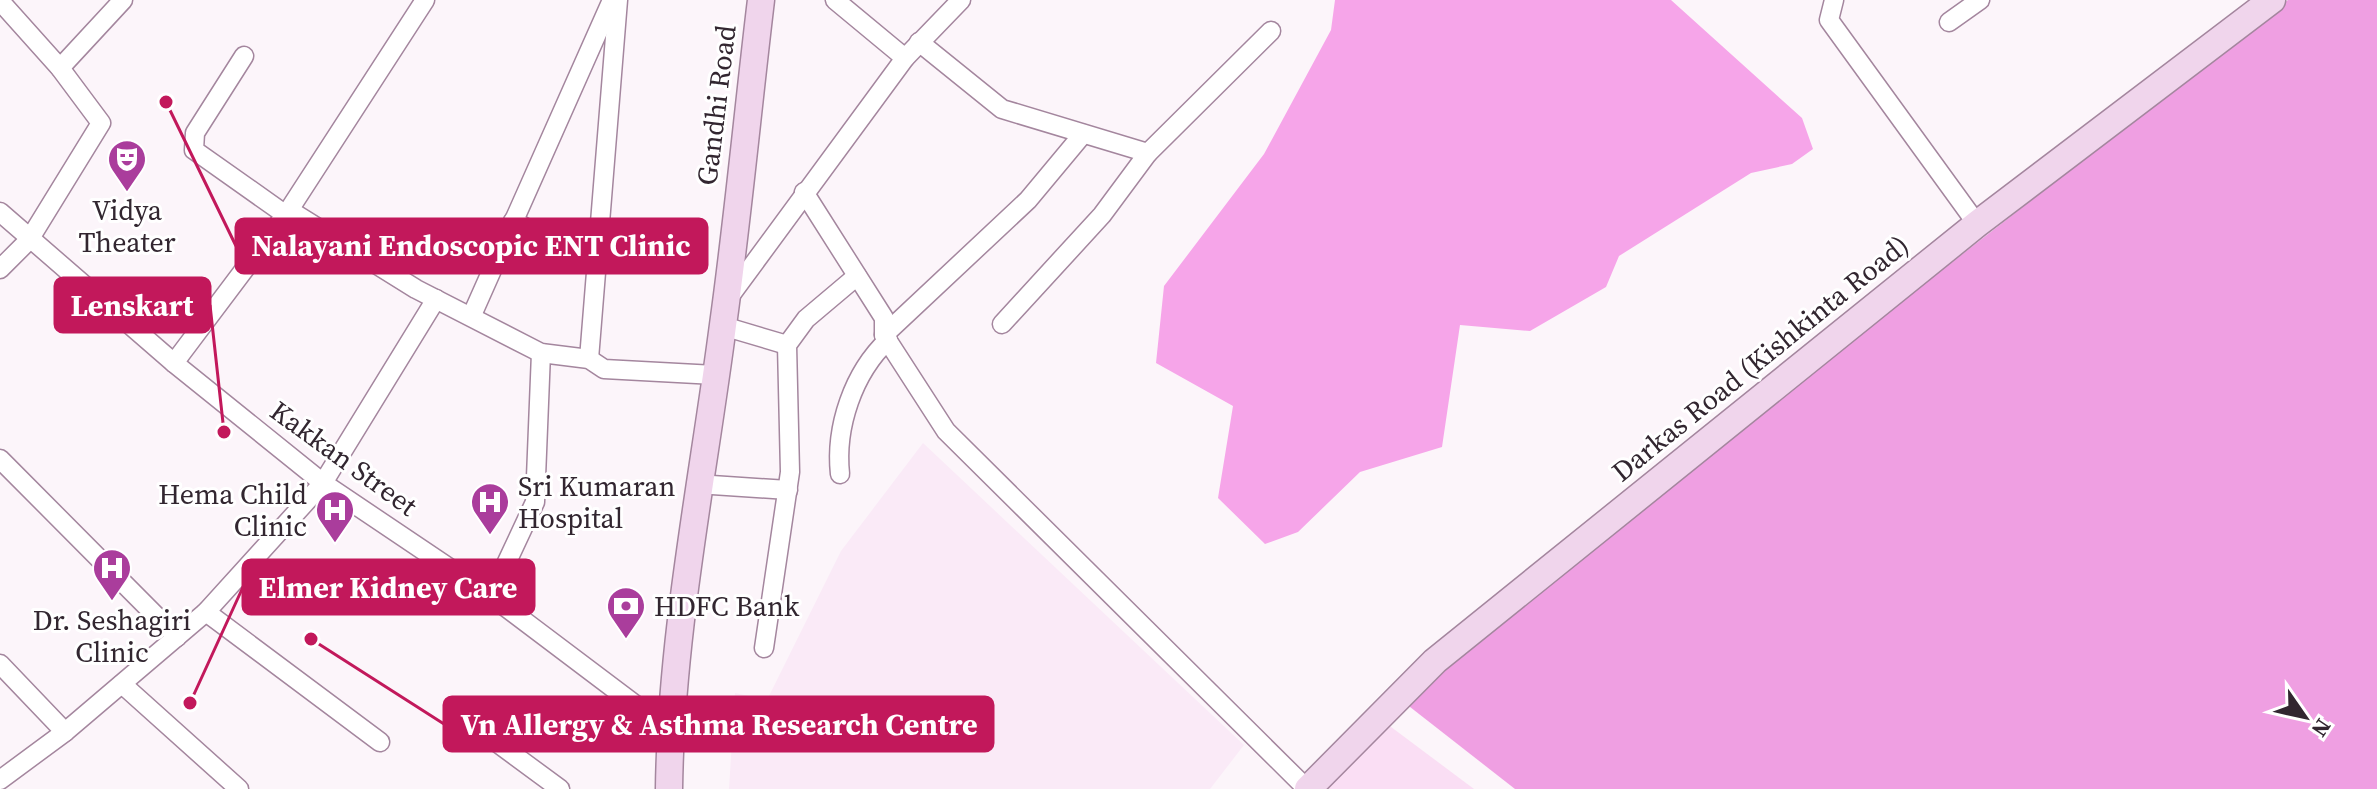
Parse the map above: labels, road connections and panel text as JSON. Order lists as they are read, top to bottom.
{
  "streets": {
    "main road": ["Gandhi Road", "Darkas Road (Kishkinta Road)"],
    "street": ["Kakkan Street"]
  },
  "crossings": [
    ["Gandhi Road", "Kakkan Street"]
  ],
  "places": {
    "other": [
      "Nalayani Endoscopic ENT Clinic",
      "Lenskart",
      "Vn Allergy & Asthma Research Centre",
      "Elmer Kidney Care"
    ],
    "theatre": ["Vidya Theater"],
    "hospital": ["Sri Kumaran Hospital", "Hema Child Clinic", "Dr. Seshagiri Clinic"],
    "bank": ["HDFC Bank"]
  },
  "north": "bottom right"
}
